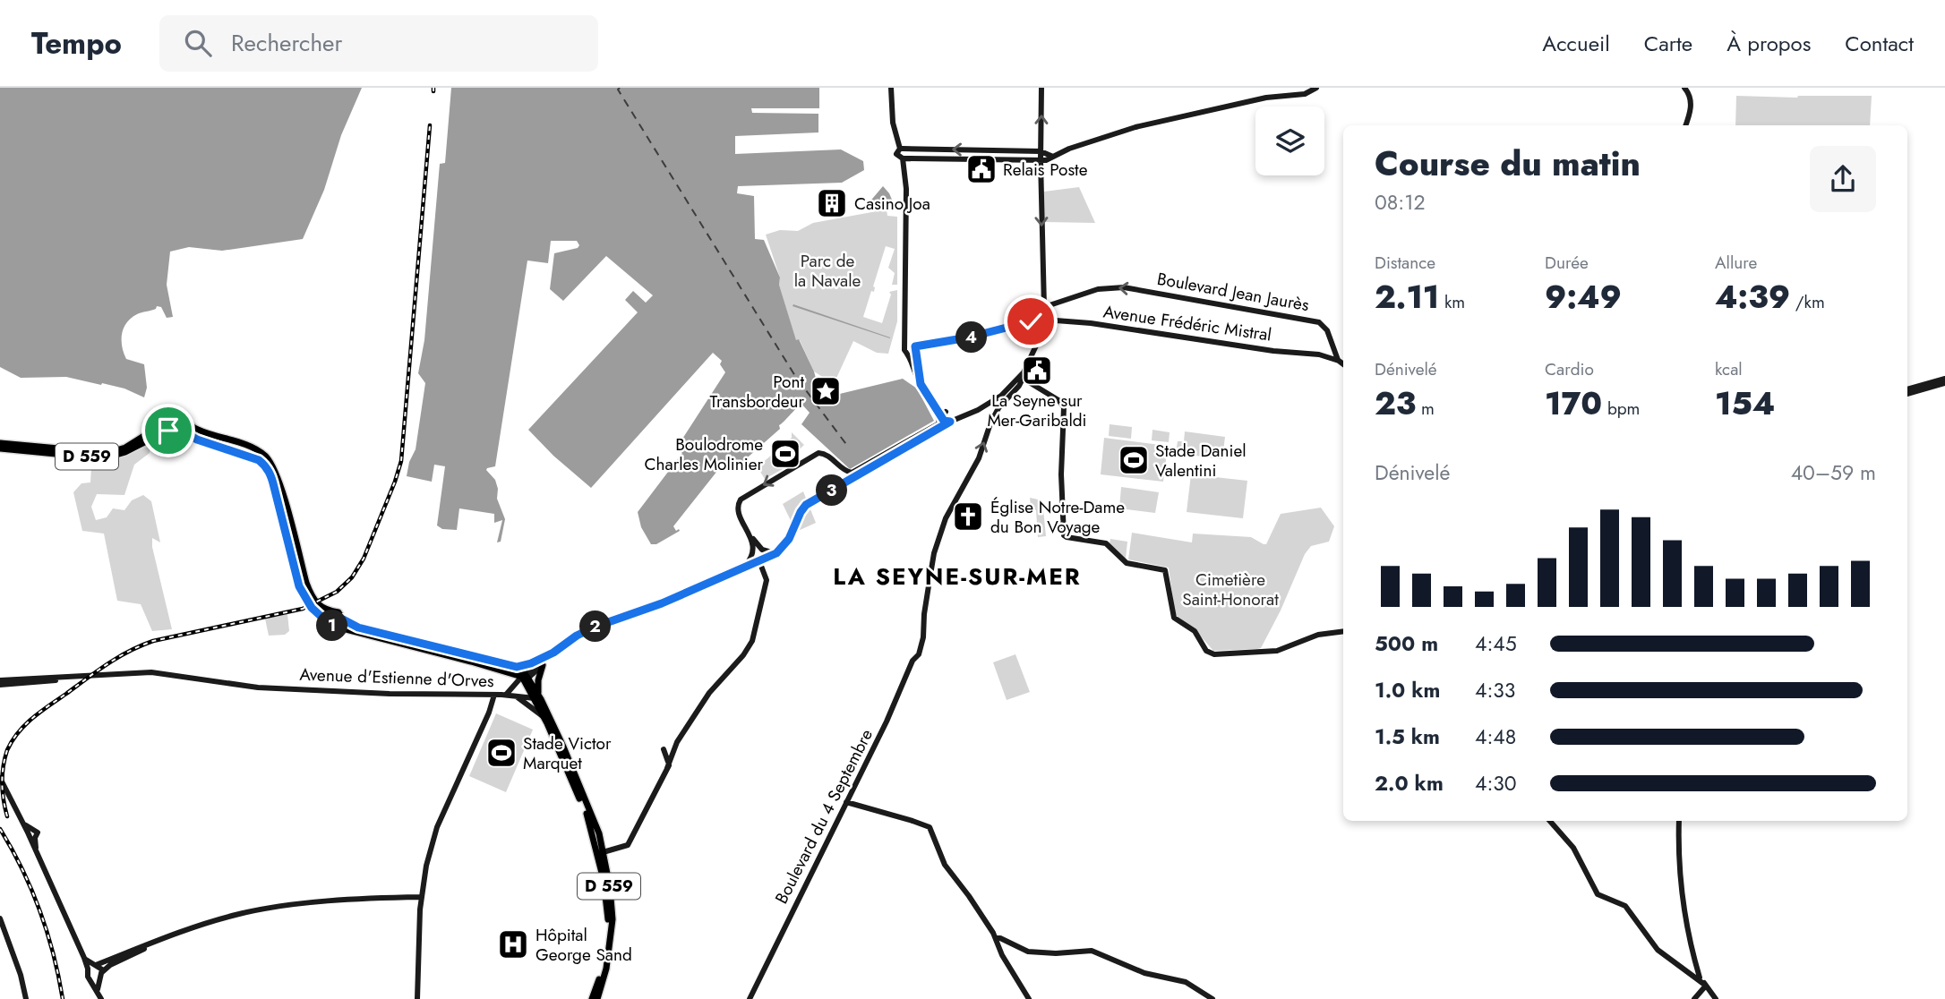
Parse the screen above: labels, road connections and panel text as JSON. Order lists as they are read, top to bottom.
{
  "streets": {
    "main road": ["D 559"],
    "street": [
      "Boulevard Jean Jaurès",
      "Avenue Frédéric Mistral",
      "Avenue d'Estienne d'Orves",
      "Boulevard du 4 Septembre"
    ]
  },
  "crossings": [
    ["Boulevard Jean Jaurès", "Avenue Frédéric Mistral"],
    ["Avenue Frédéric Mistral", "Boulevard du 4 Septembre"],
    ["D 559", "Avenue d'Estienne d'Orves"]
  ],
  "one_way": ["Boulevard Jean Jaurès", "Boulevard du 4 Septembre"],
  "districts": ["LA SEYNE-SUR-MER"],
  "parks": ["Parc de la Navale", "Cimetière Saint-Honorat"],
  "places": {
    "public building": ["Relais Poste", "La Seyne sur Mer-Garibaldi"],
    "building": ["Casino Joa"],
    "place": ["Pont Transbordeur"],
    "sports": ["Boulodrome Charles Molinier", "Stade Daniel Valentini", "Stade Victor Marquet"],
    "church": ["Église Notre-Dame du Bon Voyage"],
    "hospital": ["Hôpital George Sand"]
  },
  "page": {
    "header": "Tempo",
    "search": "Rechercher",
    "nav": [
      "Accueil",
      "Carte",
      "À propos",
      "Contact"
    ],
    "heading": ["Course du matin", "08:12"],
    "stats": [
      ["Distance", "2.11 km"],
      ["Durée", "9:49"],
      ["Allure", "4:39 /km"],
      ["Dénivelé", "23 m"],
      ["Cardio", "170 bpm"],
      ["kcal", "154"]
    ],
    "pins": [
      "4",
      "3",
      "1",
      "2"
    ],
    "chart": ["Dénivelé", "40–59 m"],
    "list": [
      {
        "name": "500 m",
        "note": "4:45"
      },
      {
        "name": "1.0 km",
        "note": "4:33"
      },
      {
        "name": "1.5 km",
        "note": "4:48"
      },
      {
        "name": "2.0 km",
        "note": "4:30"
      }
    ]
  }
}
